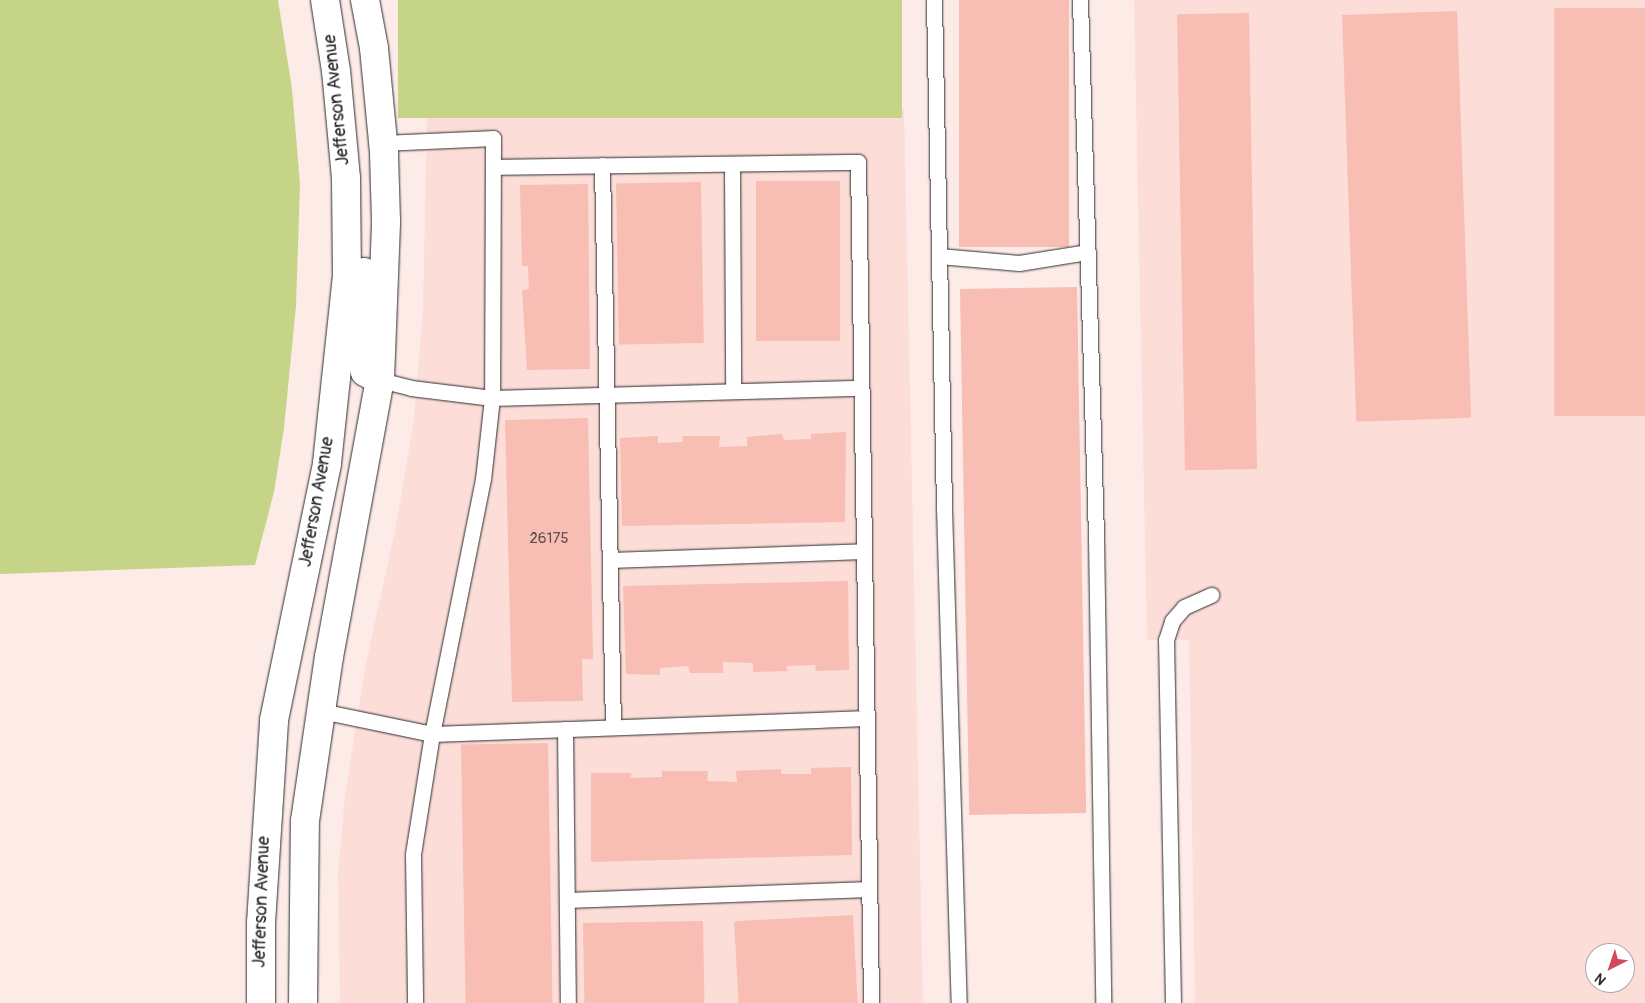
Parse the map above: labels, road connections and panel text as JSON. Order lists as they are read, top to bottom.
{
  "streets": {
    "main road": ["Jefferson Avenue"]
  },
  "house_numbers": ["26175"],
  "north": "bottom left"
}
